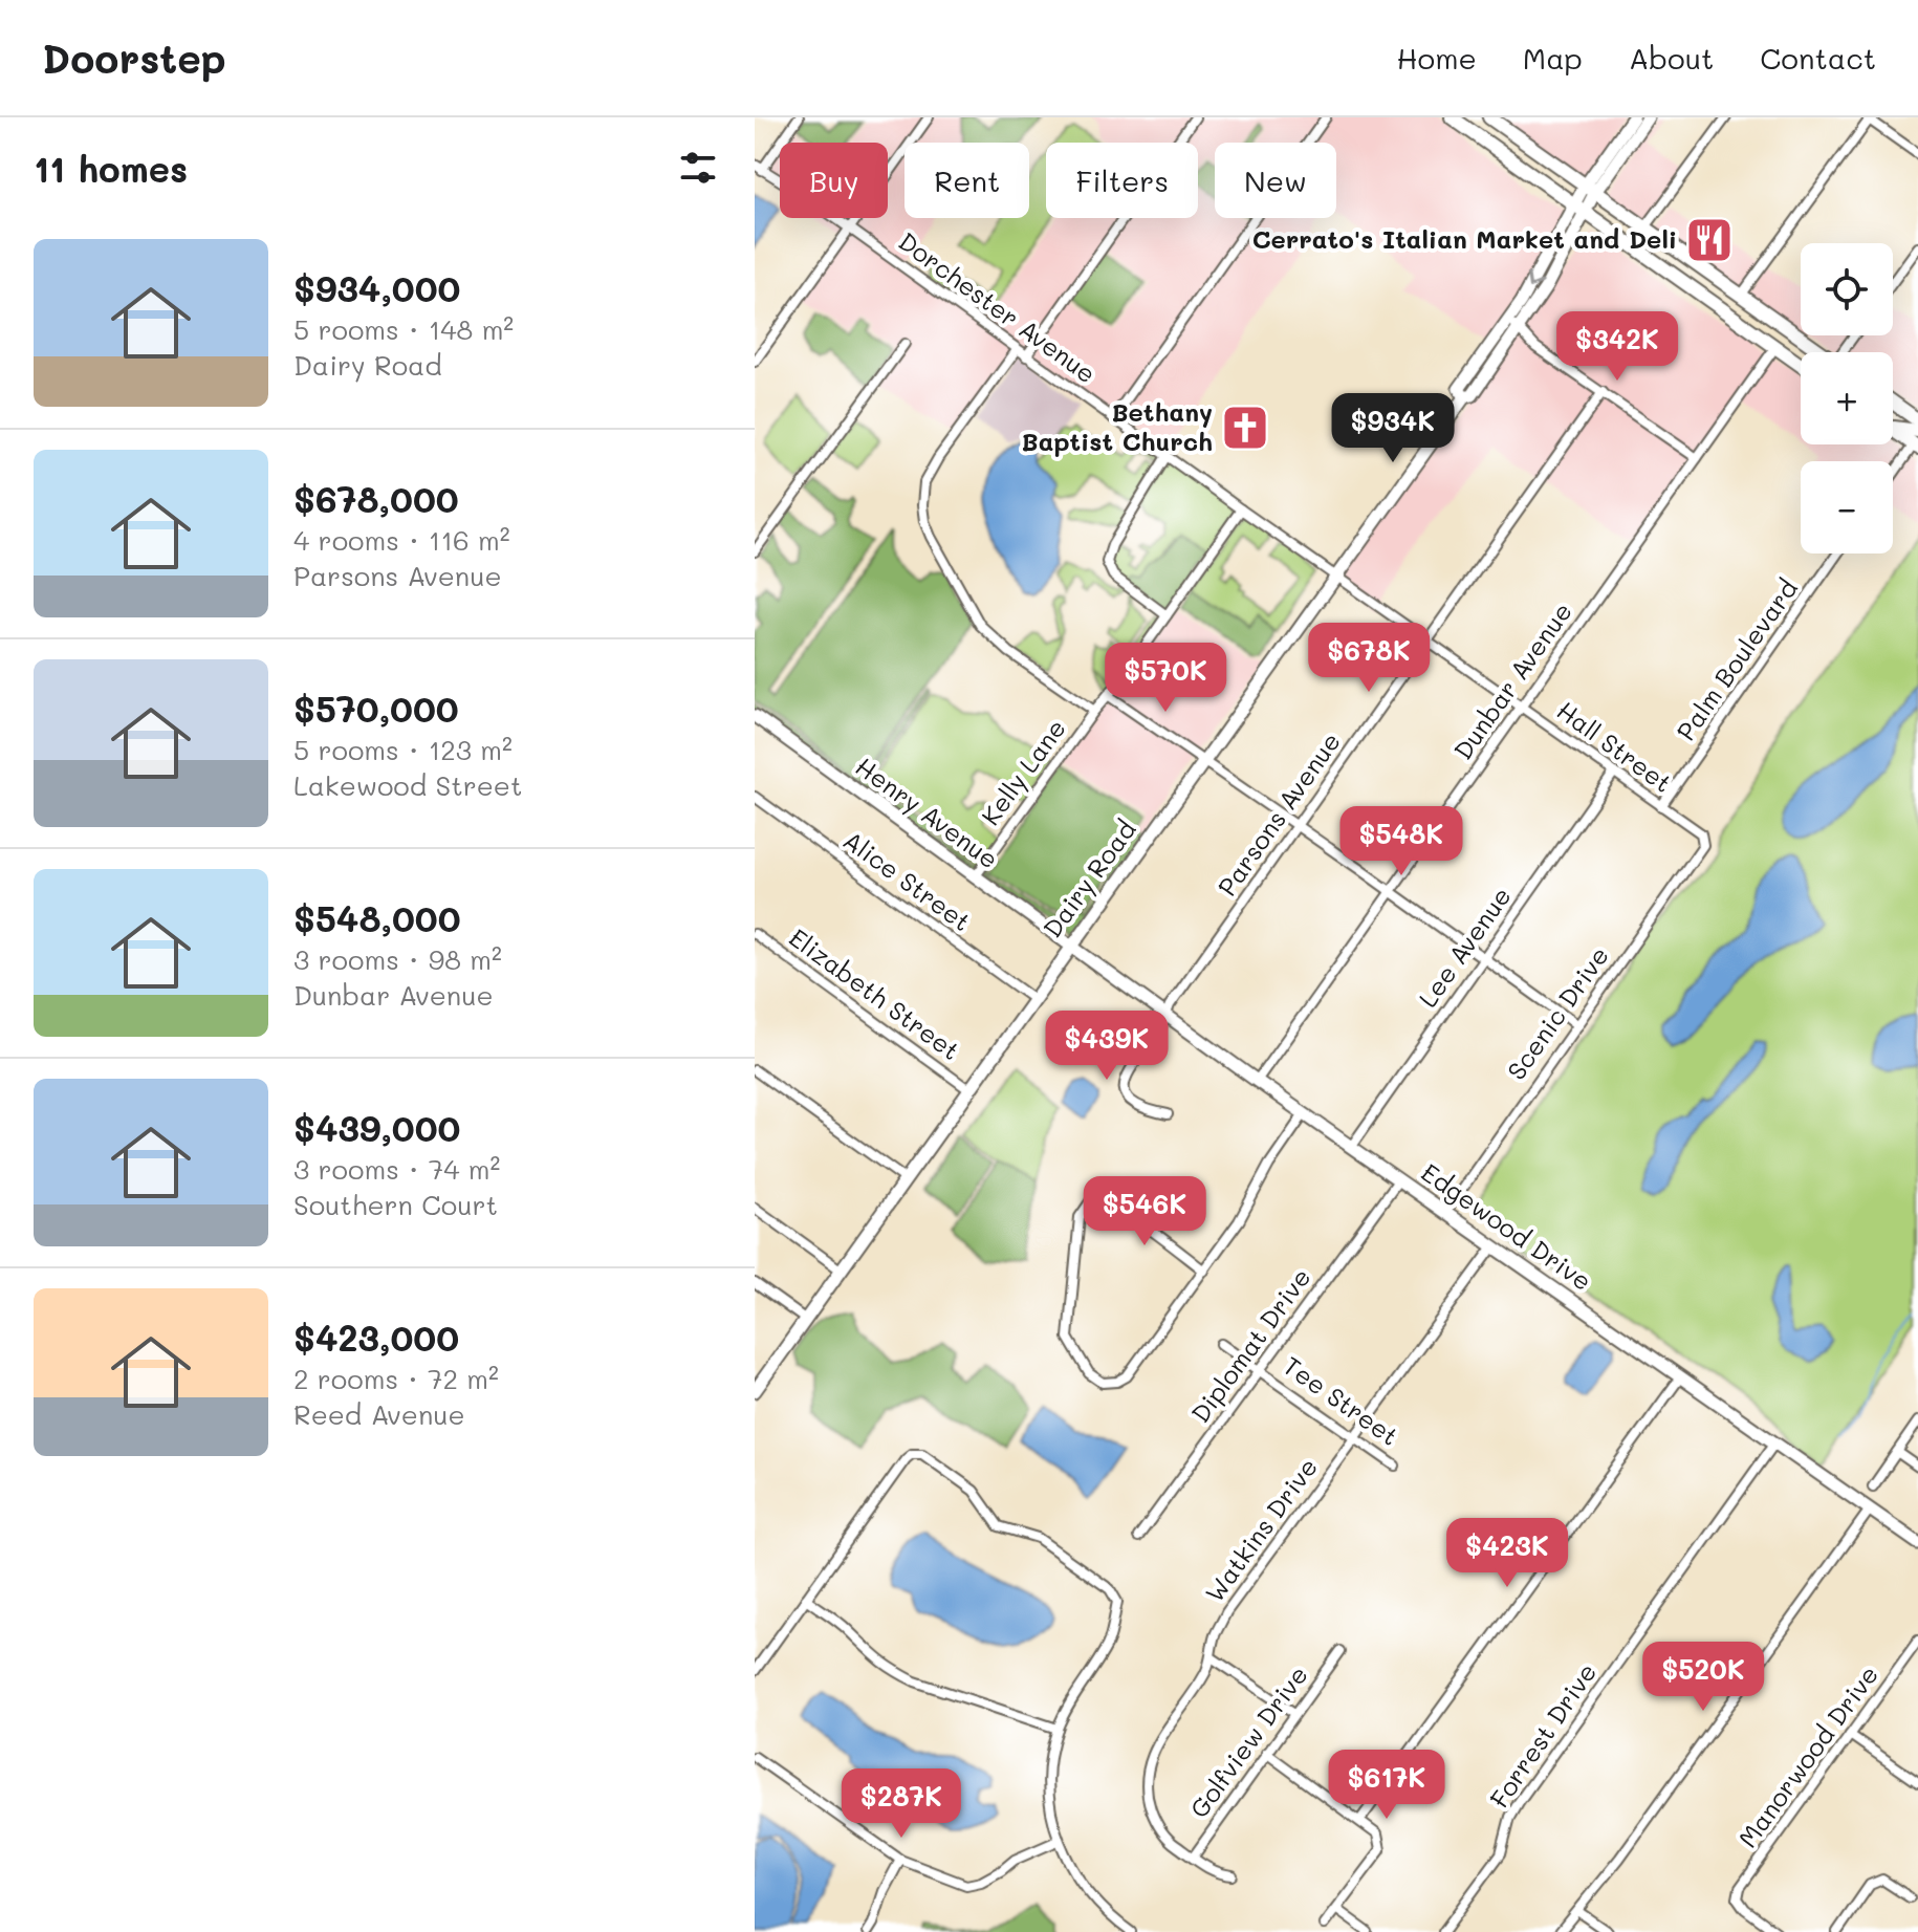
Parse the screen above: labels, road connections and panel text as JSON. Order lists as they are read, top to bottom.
{
  "streets": {
    "street": [
      "Dorchester Avenue",
      "Palm Boulevard",
      "Dunbar Avenue",
      "Hall Street",
      "Kelly Lane",
      "Henry Avenue",
      "Parsons Avenue",
      "Dairy Road",
      "Alice Street",
      "Lee Avenue",
      "Elizabeth Street",
      "Scenic Drive",
      "Edgewood Drive",
      "Diplomat Drive",
      "Tee Street",
      "Watkins Drive",
      "Forrest Drive",
      "Golfview Drive",
      "Manorwood Drive"
    ]
  },
  "crossings": [
    ["Dorchester Avenue", "Hall Street"],
    ["Dorchester Avenue", "Kelly Lane"],
    ["Dorchester Avenue", "Dairy Road"],
    ["Palm Boulevard", "Hall Street"],
    ["Dunbar Avenue", "Hall Street"],
    ["Dunbar Avenue", "Edgewood Drive"],
    ["Hall Street", "Parsons Avenue"],
    ["Hall Street", "Dairy Road"],
    ["Hall Street", "Lee Avenue"],
    ["Hall Street", "Scenic Drive"],
    ["Kelly Lane", "Henry Avenue"],
    ["Henry Avenue", "Dairy Road"],
    ["Henry Avenue", "Edgewood Drive"],
    ["Parsons Avenue", "Edgewood Drive"],
    ["Dairy Road", "Alice Street"],
    ["Dairy Road", "Elizabeth Street"],
    ["Dairy Road", "Edgewood Drive"],
    ["Lee Avenue", "Edgewood Drive"],
    ["Scenic Drive", "Edgewood Drive"],
    ["Edgewood Drive", "Diplomat Drive"],
    ["Edgewood Drive", "Watkins Drive"],
    ["Edgewood Drive", "Forrest Drive"],
    ["Diplomat Drive", "Tee Street"],
    ["Tee Street", "Watkins Drive"],
    ["Watkins Drive", "Golfview Drive"]
  ],
  "places": {
    "restaurant": ["Cerrato's Italian Market and Deli"],
    "church": ["Bethany Baptist Church"]
  },
  "page": {
    "header": "Doorstep",
    "nav": [
      "Home",
      "Map",
      "About",
      "Contact"
    ],
    "heading": "11 homes",
    "chip": [
      "Buy",
      "Rent",
      "Filters",
      "New"
    ],
    "list": [
      {
        "name": "$934,000",
        "note": "5 rooms · 148 m² · Dairy Road"
      },
      {
        "name": "$678,000",
        "note": "4 rooms · 116 m² · Parsons Avenue"
      },
      {
        "name": "$570,000",
        "note": "5 rooms · 123 m² · Lakewood Street"
      },
      {
        "name": "$548,000",
        "note": "3 rooms · 98 m² · Dunbar Avenue"
      },
      {
        "name": "$439,000",
        "note": "3 rooms · 74 m² · Southern Court"
      },
      {
        "name": "$423,000",
        "note": "2 rooms · 72 m² · Reed Avenue"
      }
    ],
    "map_buttons": ["+", "−"],
    "price": [
      "$342K",
      "$934K",
      "$678K",
      "$570K",
      "$548K",
      "$439K",
      "$546K",
      "$423K",
      "$520K",
      "$617K",
      "$287K"
    ]
  }
}
